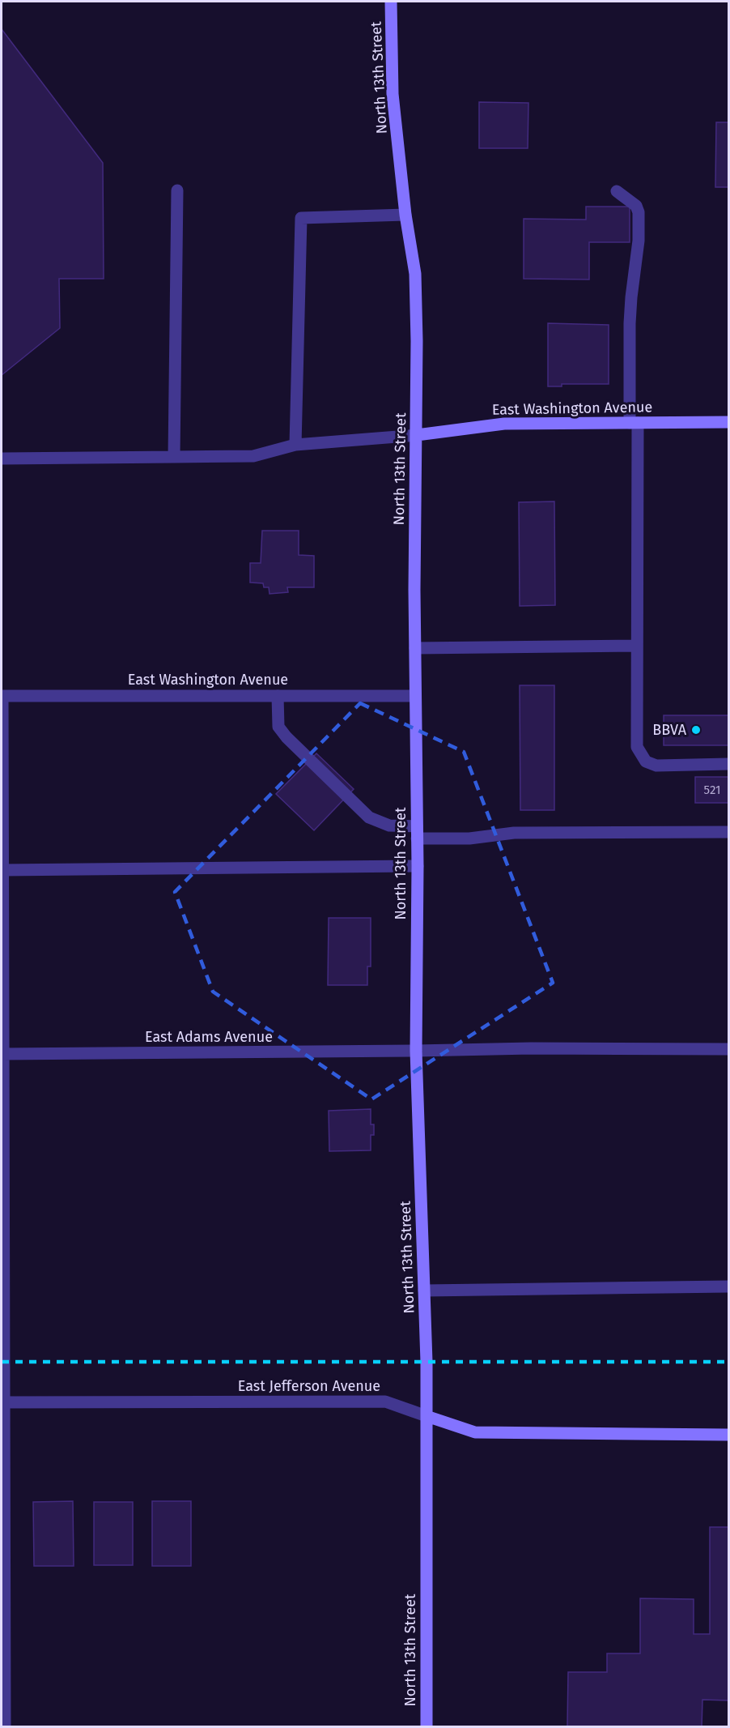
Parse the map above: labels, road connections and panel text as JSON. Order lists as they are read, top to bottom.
{
  "streets": {
    "street": [
      "North 13th Street",
      "East Washington Avenue",
      "East Adams Avenue",
      "East Jefferson Avenue"
    ]
  },
  "crossings": [
    ["North 13th Street", "East Washington Avenue"],
    ["North 13th Street", "East Adams Avenue"],
    ["North 13th Street", "East Jefferson Avenue"]
  ],
  "places": ["BBVA"],
  "house_numbers": ["521"]
}
